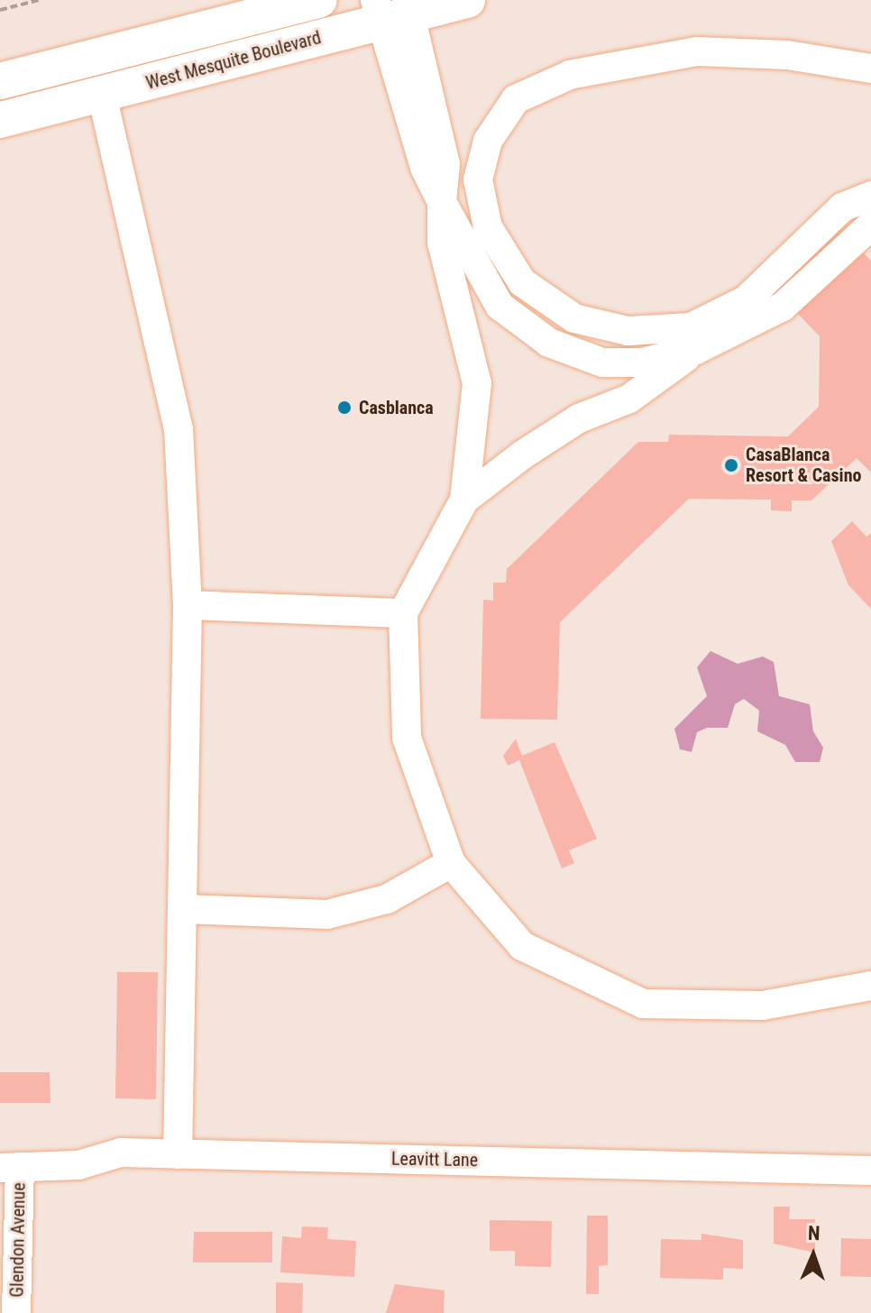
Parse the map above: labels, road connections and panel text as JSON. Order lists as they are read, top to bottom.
{
  "streets": {
    "main road": ["West Mesquite Boulevard"],
    "street": ["Leavitt Lane", "Glendon Avenue"]
  },
  "crossings": [
    ["Leavitt Lane", "Glendon Avenue"]
  ],
  "places": ["Casblanca", "CasaBlanca Resort & Casino"],
  "north": "top"
}
